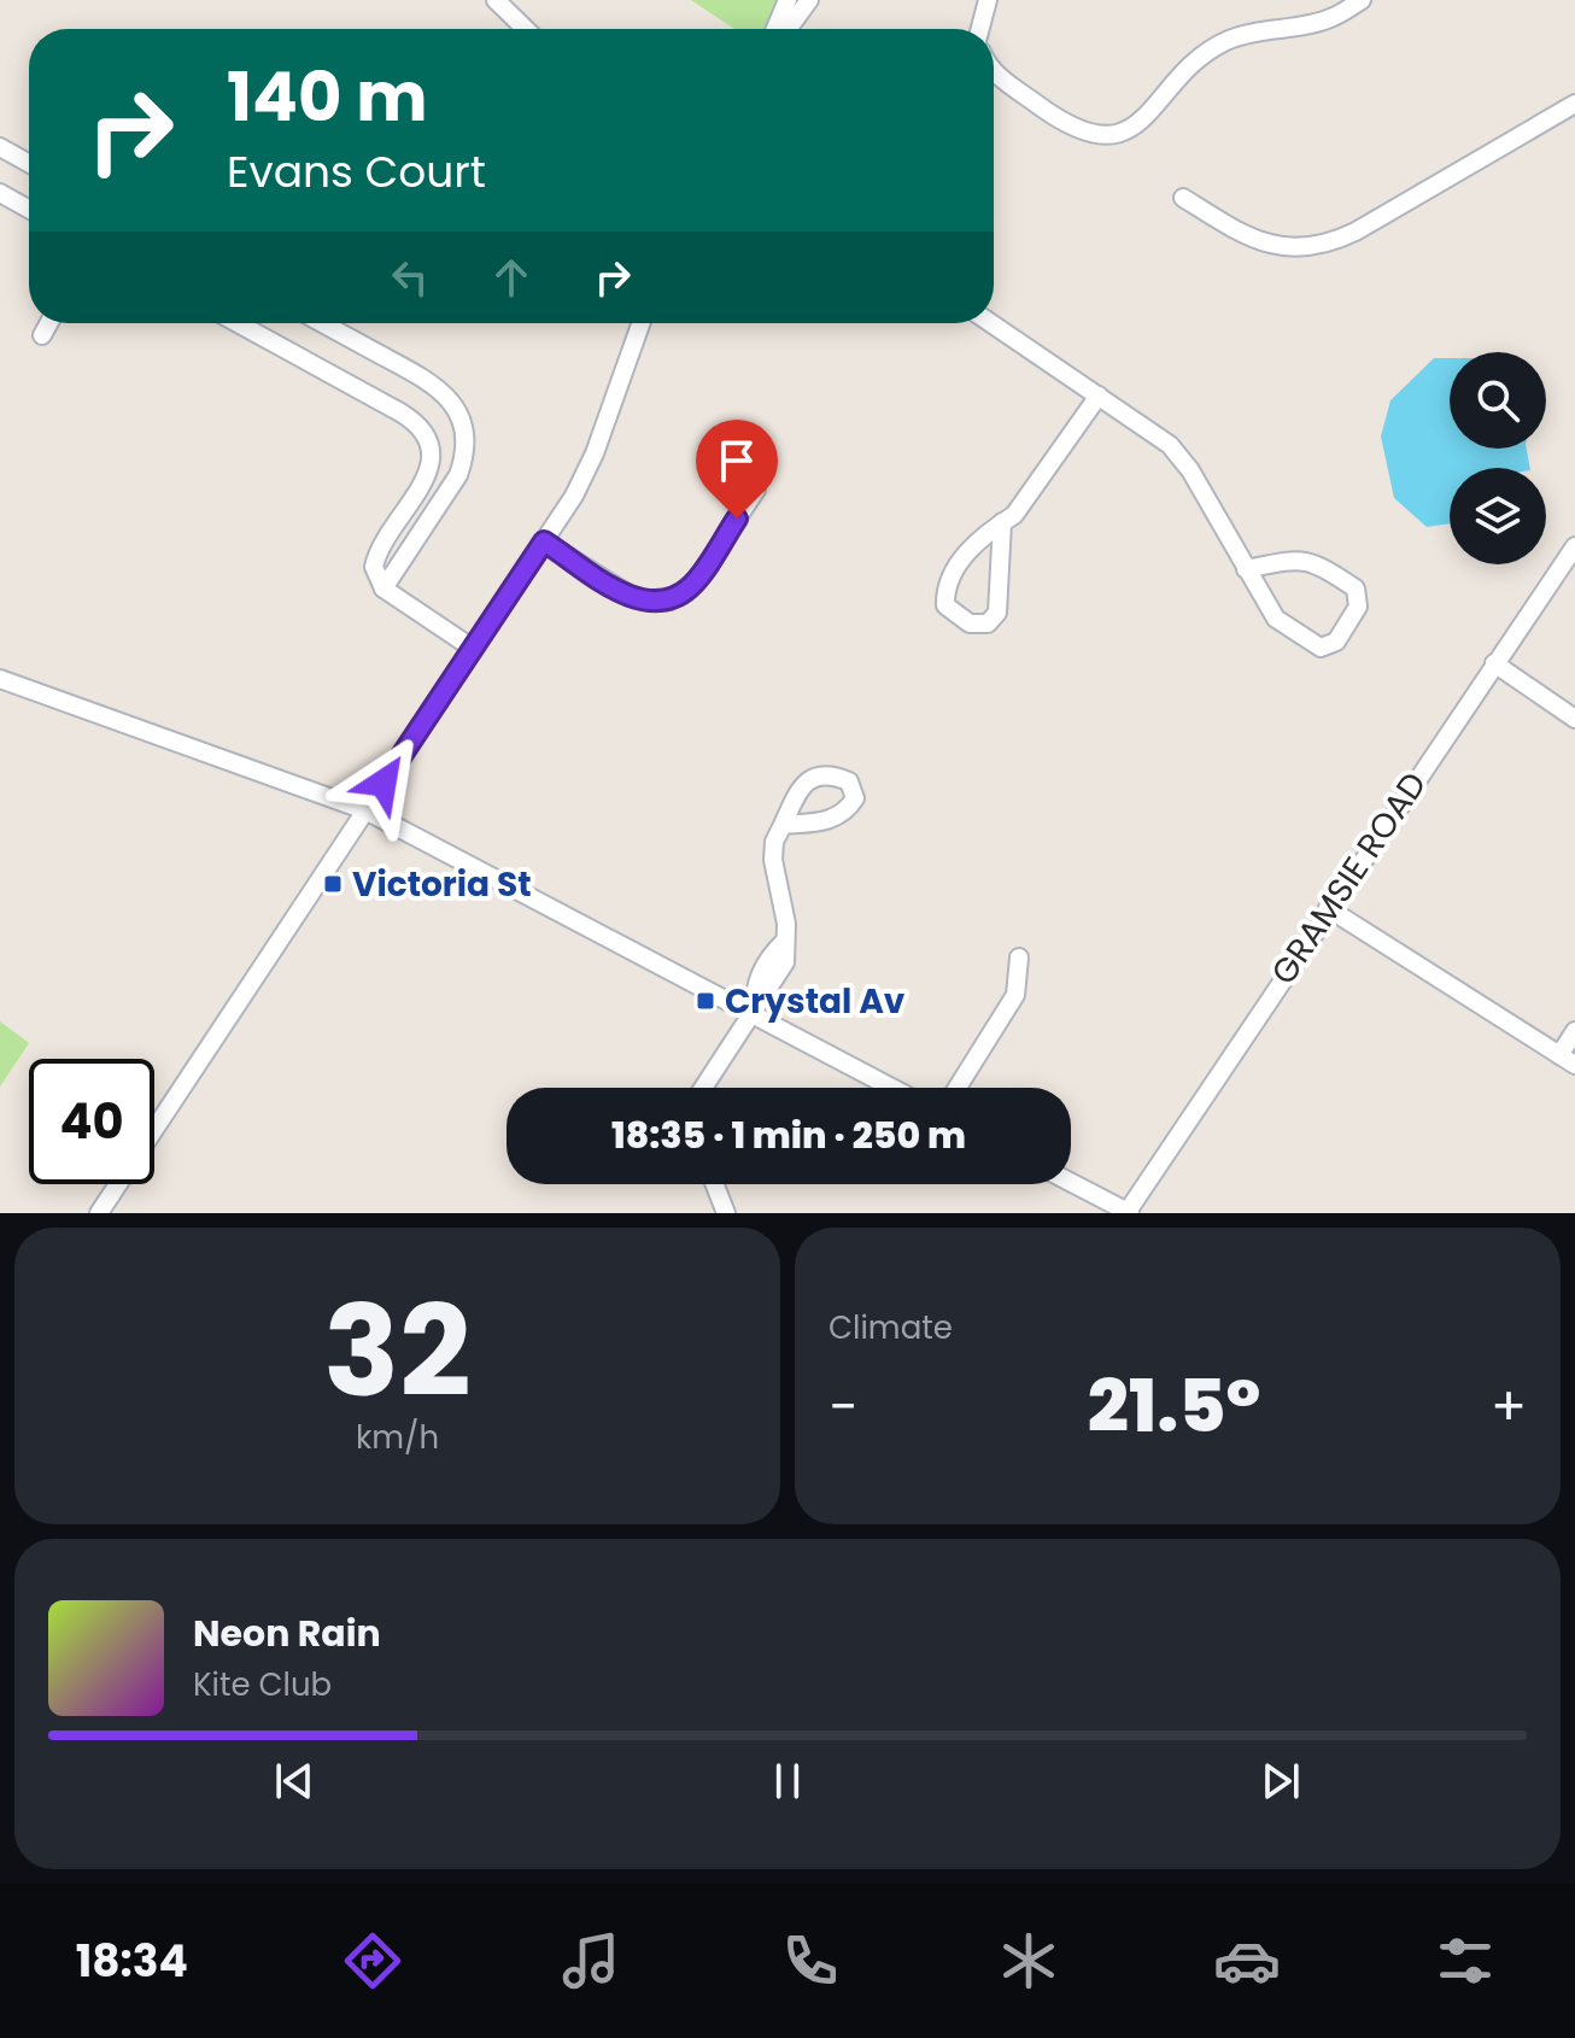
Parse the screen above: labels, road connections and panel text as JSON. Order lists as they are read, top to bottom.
{
  "streets": {
    "street": ["GRAMSIE ROAD"]
  },
  "places": {
    "transit": ["Victoria St", "Crystal Av"]
  },
  "page": {
    "turn": ["140 m", "Evans Court"],
    "limit": "40",
    "trip": "18:35 · 1 min · 250 m",
    "tile": [
      ["32", "km/h"],
      "Climate"
    ],
    "heat": ["−", "21.5°", "+"],
    "song": ["Neon Rain", "Kite Club"],
    "tabs": "18:34"
  }
}
